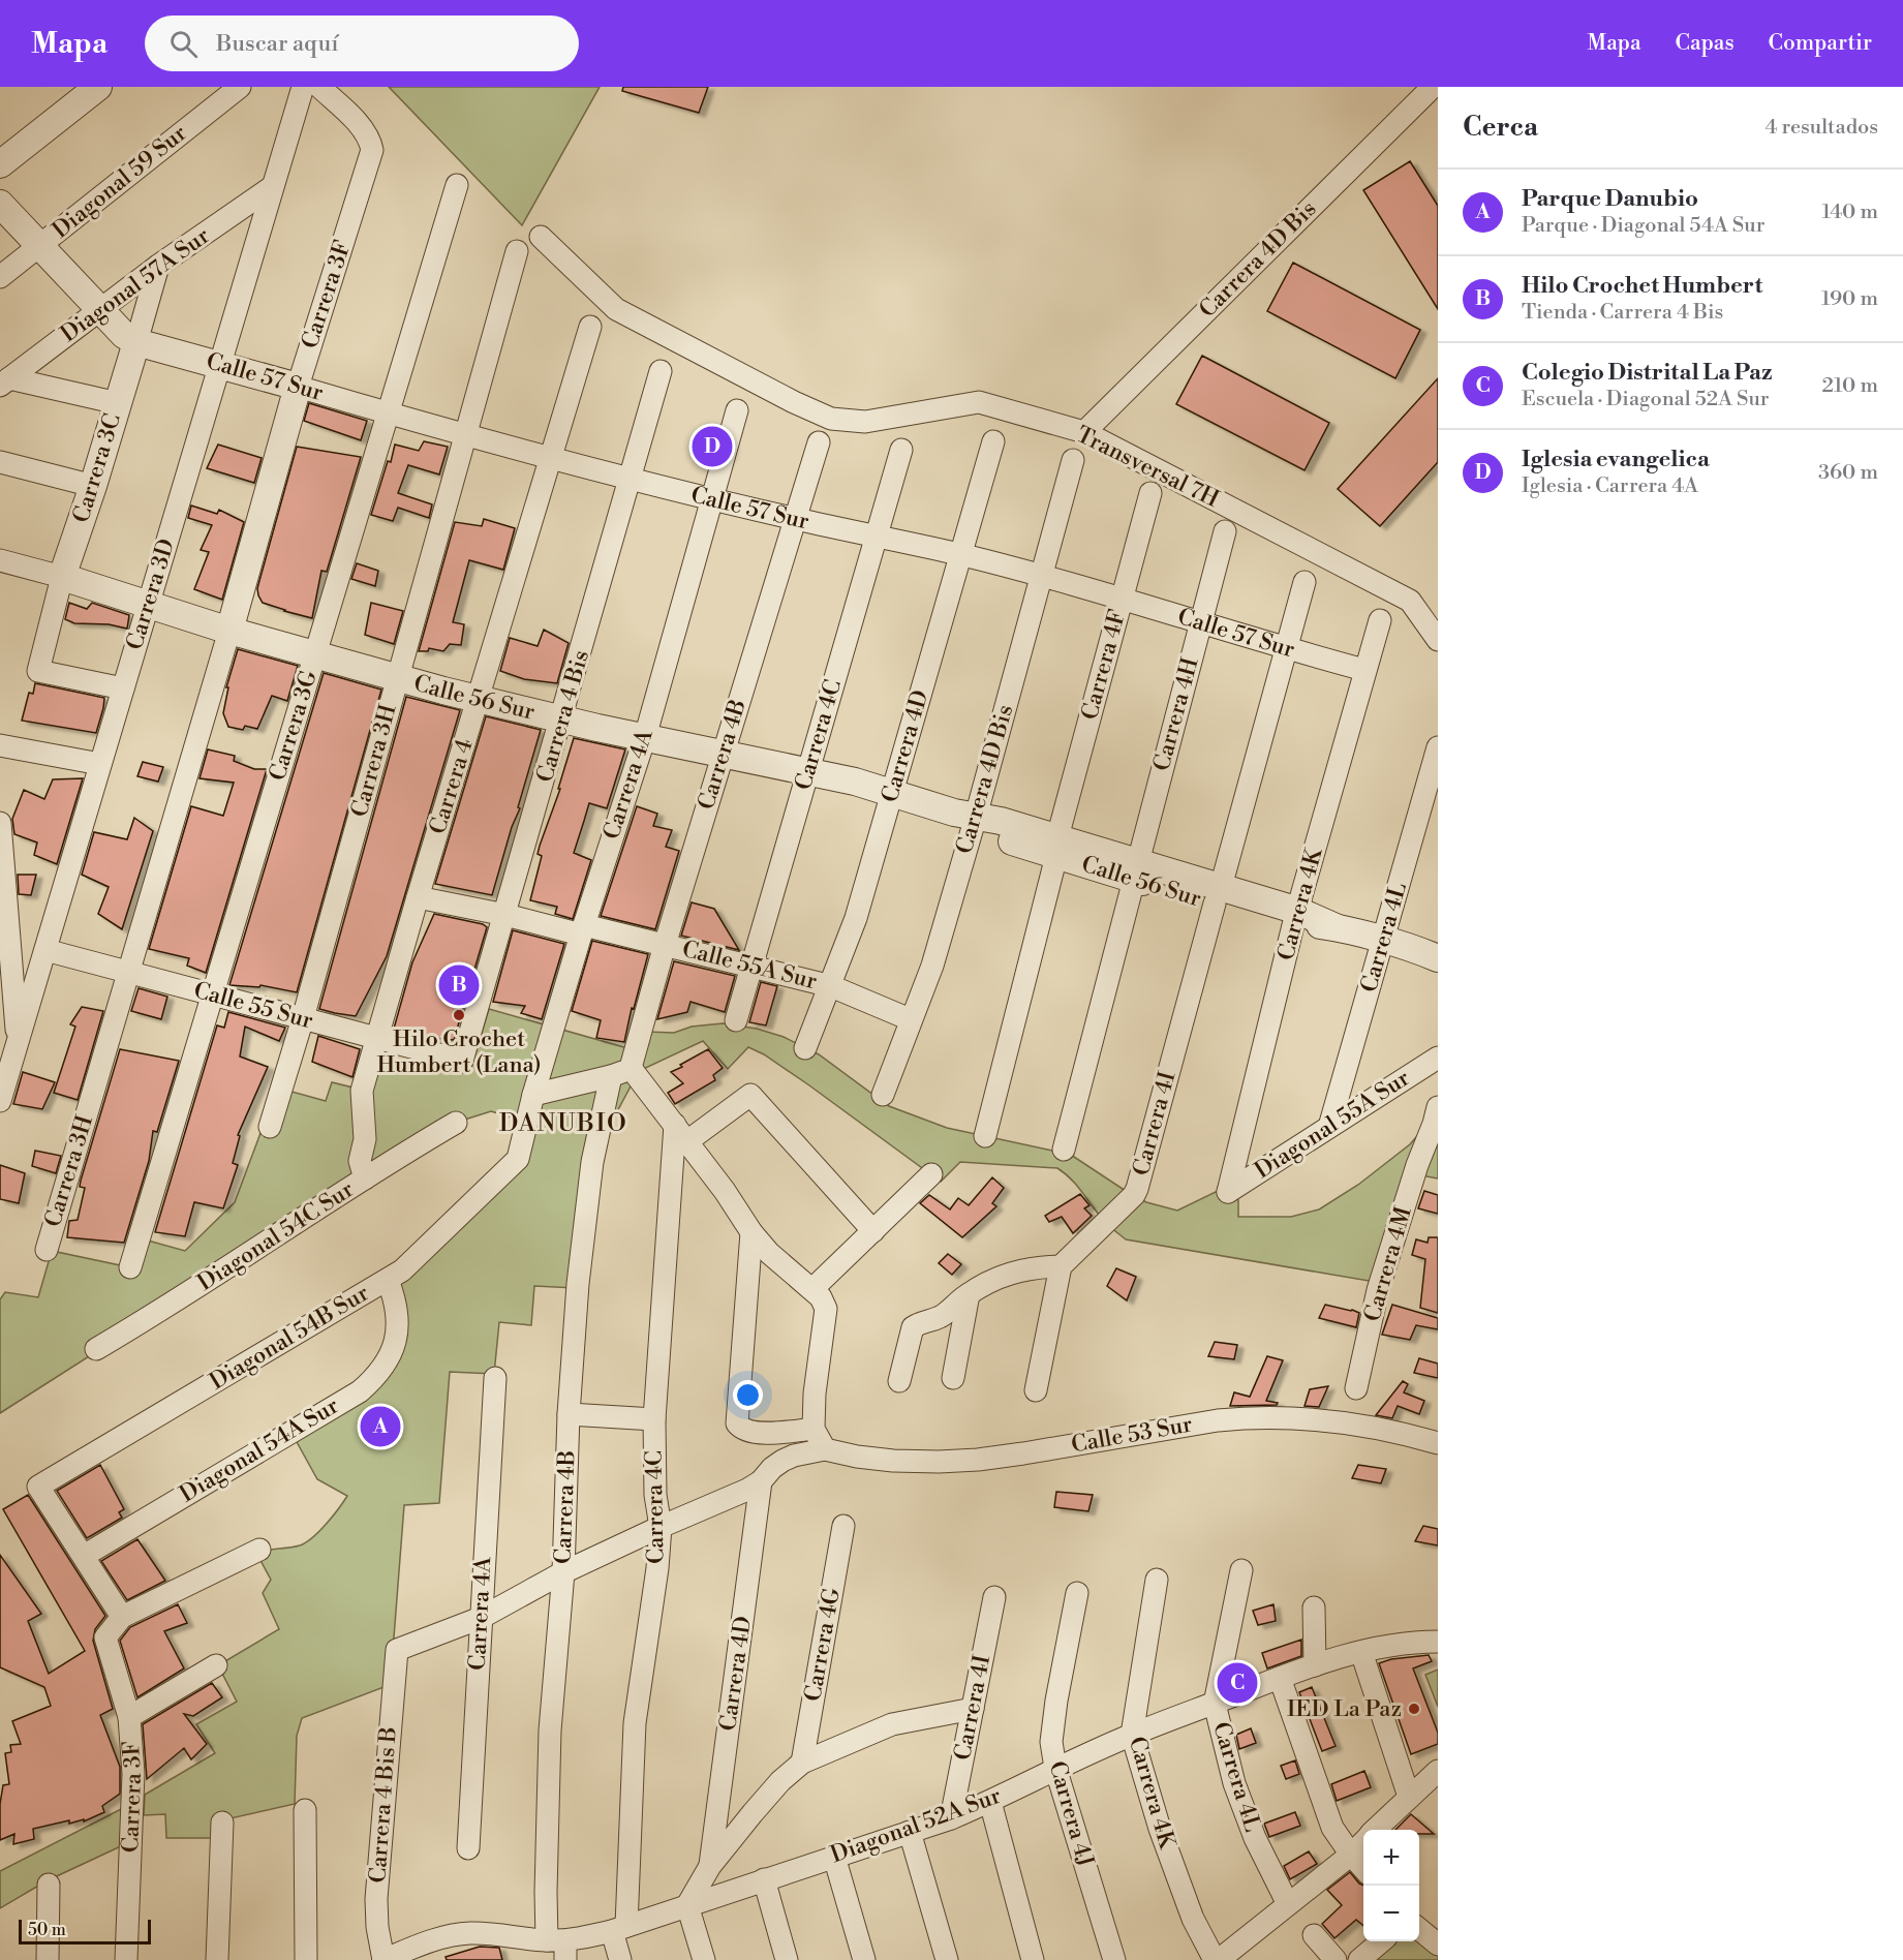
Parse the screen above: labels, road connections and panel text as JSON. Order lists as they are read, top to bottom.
{
  "streets": {
    "street": [
      "Diagonal 59 Sur",
      "Carrera 4D Bis",
      "Diagonal 57A Sur",
      "Carrera 3F",
      "Calle 57 Sur",
      "Transversal 7H",
      "Carrera 3C",
      "Carrera 3D",
      "Carrera 4F",
      "Calle 56 Sur",
      "Carrera 4H",
      "Carrera 4 Bis",
      "Carrera 3G",
      "Carrera 4C",
      "Carrera 4D",
      "Carrera 4B",
      "Carrera 3H",
      "Carrera 4A",
      "Carrera 4",
      "Carrera 4K",
      "Carrera 4L",
      "Calle 55A Sur",
      "Calle 55 Sur",
      "Carrera 4I",
      "Diagonal 55A Sur",
      "Diagonal 54C Sur",
      "Carrera 4M",
      "Diagonal 54B Sur",
      "Calle 53 Sur",
      "Diagonal 54A Sur",
      "Carrera 4G",
      "Carrera 4 Bis B",
      "Carrera 4J",
      "Diagonal 52A Sur"
    ]
  },
  "crossings": [
    ["Carrera 4D Bis", "Calle 57 Sur"],
    ["Carrera 4D Bis", "Transversal 7H"],
    ["Carrera 4D Bis", "Calle 56 Sur"],
    ["Carrera 4D Bis", "Calle 55A Sur"],
    ["Diagonal 57A Sur", "Carrera 3C"],
    ["Diagonal 57A Sur", "Carrera 3D"],
    ["Carrera 3F", "Calle 57 Sur"],
    ["Carrera 3F", "Calle 56 Sur"],
    ["Carrera 3F", "Carrera 3H"],
    ["Calle 57 Sur", "Carrera 3C"],
    ["Calle 57 Sur", "Carrera 3D"],
    ["Calle 57 Sur", "Carrera 4F"],
    ["Calle 57 Sur", "Carrera 4H"],
    ["Calle 57 Sur", "Carrera 4 Bis"],
    ["Calle 57 Sur", "Carrera 3G"],
    ["Calle 57 Sur", "Carrera 4C"],
    ["Calle 57 Sur", "Carrera 4D"],
    ["Calle 57 Sur", "Carrera 4B"],
    ["Calle 57 Sur", "Carrera 3H"],
    ["Calle 57 Sur", "Carrera 4A"],
    ["Calle 57 Sur", "Carrera 4"],
    ["Calle 57 Sur", "Carrera 4K"],
    ["Calle 57 Sur", "Carrera 4I"],
    ["Carrera 3C", "Carrera 3D"],
    ["Carrera 3C", "Calle 56 Sur"],
    ["Carrera 3D", "Calle 56 Sur"],
    ["Carrera 3D", "Calle 55 Sur"],
    ["Carrera 4F", "Calle 56 Sur"],
    ["Calle 56 Sur", "Carrera 4H"],
    ["Calle 56 Sur", "Carrera 4 Bis"],
    ["Calle 56 Sur", "Carrera 3G"],
    ["Calle 56 Sur", "Carrera 4C"],
    ["Calle 56 Sur", "Carrera 4D"],
    ["Calle 56 Sur", "Carrera 4B"],
    ["Calle 56 Sur", "Carrera 3H"],
    ["Calle 56 Sur", "Carrera 4A"],
    ["Calle 56 Sur", "Carrera 4"],
    ["Calle 56 Sur", "Carrera 4K"],
    ["Calle 56 Sur", "Carrera 4L"],
    ["Calle 56 Sur", "Carrera 4I"],
    ["Carrera 4 Bis", "Calle 55A Sur"],
    ["Carrera 4 Bis", "Calle 55 Sur"],
    ["Carrera 3G", "Calle 55 Sur"],
    ["Carrera 4C", "Calle 55A Sur"],
    ["Carrera 4C", "Diagonal 52A Sur"],
    ["Carrera 4D", "Calle 55A Sur"],
    ["Carrera 4B", "Calle 55A Sur"],
    ["Carrera 4B", "Diagonal 52A Sur"],
    ["Carrera 3H", "Calle 55 Sur"],
    ["Carrera 4A", "Calle 55A Sur"],
    ["Carrera 4A", "Diagonal 54B Sur"],
    ["Carrera 4A", "Carrera 4 Bis B"],
    ["Carrera 4", "Calle 55A Sur"],
    ["Carrera 4", "Calle 55 Sur"],
    ["Carrera 4", "Diagonal 54C Sur"],
    ["Carrera 4K", "Diagonal 55A Sur"],
    ["Carrera 4K", "Diagonal 52A Sur"],
    ["Carrera 4L", "Diagonal 55A Sur"],
    ["Carrera 4L", "Diagonal 52A Sur"],
    ["Carrera 4I", "Diagonal 52A Sur"],
    ["Diagonal 54B Sur", "Diagonal 54A Sur"],
    ["Carrera 4 Bis B", "Diagonal 52A Sur"],
    ["Carrera 4J", "Diagonal 52A Sur"]
  ],
  "districts": ["DANUBIO"],
  "places": ["Hilo Crochet Humbert (Lana)", "IED La Paz"],
  "scale_bar": "50 m",
  "page": {
    "header": "Mapa",
    "search": "Buscar aquí",
    "nav": ["Mapa", "Capas", "Compartir"],
    "heading": ["Cerca", "4 resultados"],
    "list": [
      {
        "mark": "A",
        "name": "Parque Danubio",
        "note": "Parque · Diagonal 54A Sur",
        "value": "140 m"
      },
      {
        "mark": "B",
        "name": "Hilo Crochet Humbert",
        "note": "Tienda · Carrera 4 Bis",
        "value": "190 m"
      },
      {
        "mark": "C",
        "name": "Colegio Distrital La Paz",
        "note": "Escuela · Diagonal 52A Sur",
        "value": "210 m"
      },
      {
        "mark": "D",
        "name": "Iglesia evangelica",
        "note": "Iglesia · Carrera 4A",
        "value": "360 m"
      }
    ],
    "pins": [
      "D",
      "B",
      "A",
      "C"
    ],
    "map_buttons": ["+", "−"],
    "scale": "50 m"
  }
}
